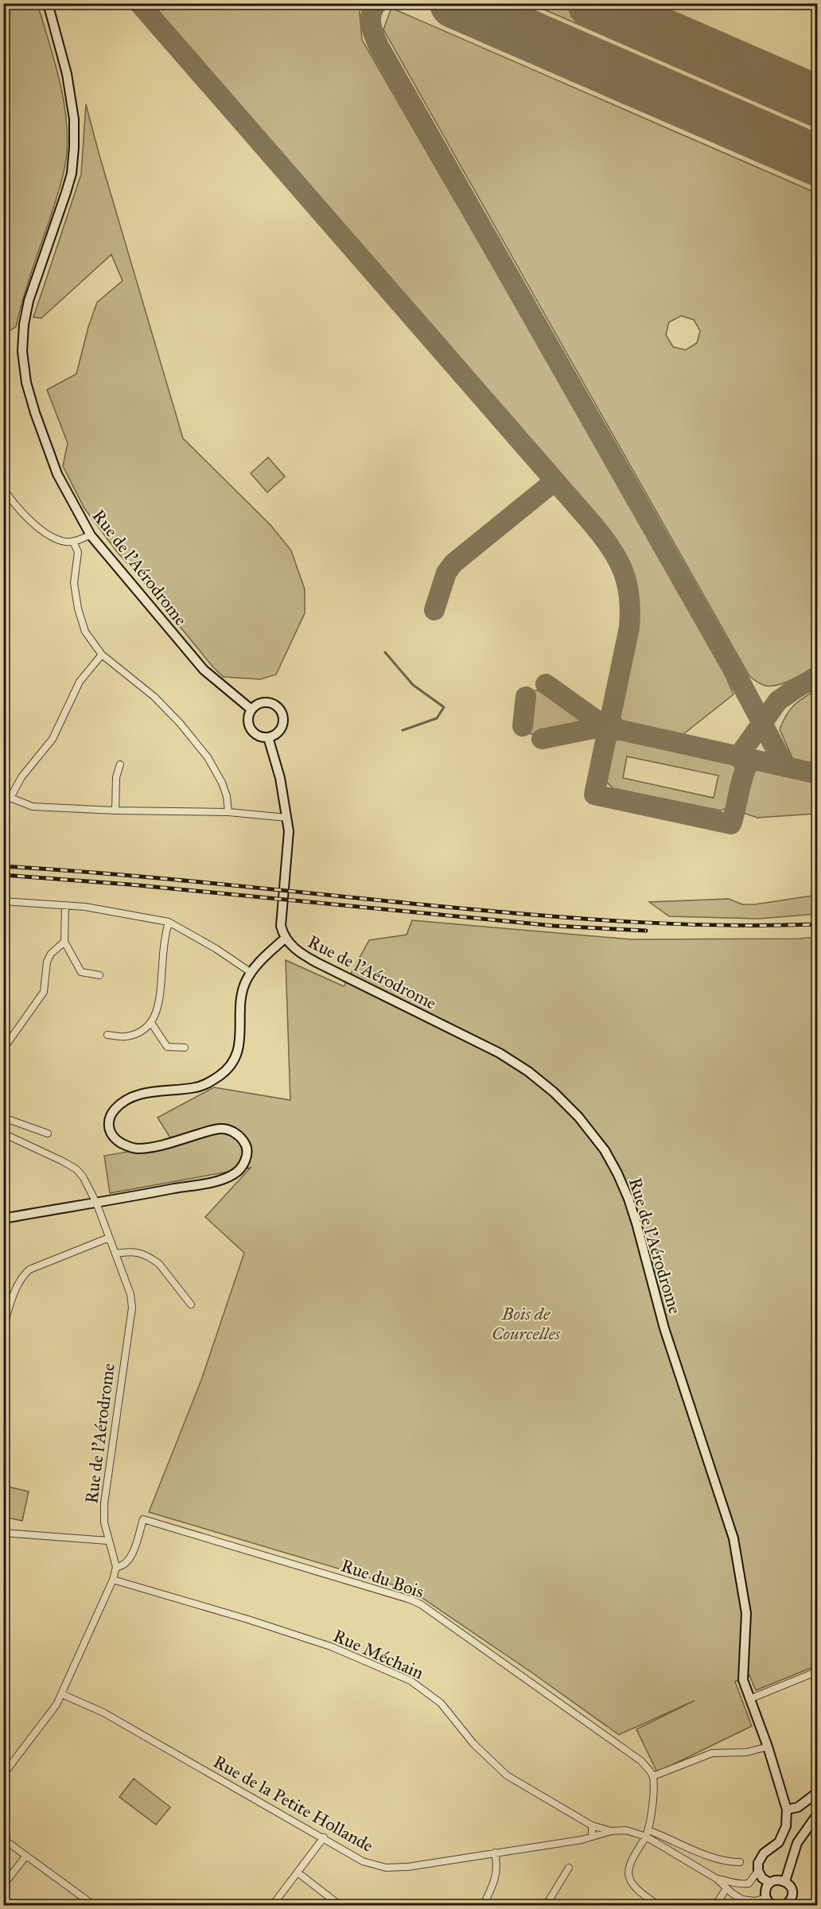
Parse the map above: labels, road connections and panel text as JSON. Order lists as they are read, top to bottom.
{
  "streets": {
    "street": [
      "Rue de l'Aérodrome",
      "Rue du Bois",
      "Rue Méchain",
      "Rue de la Petite Hollande"
    ]
  },
  "crossings": [
    ["Rue de l'Aérodrome", "Rue du Bois"],
    ["Rue Méchain", "Rue de la Petite Hollande"]
  ],
  "parks": ["Bois de Courcelles"]
}
